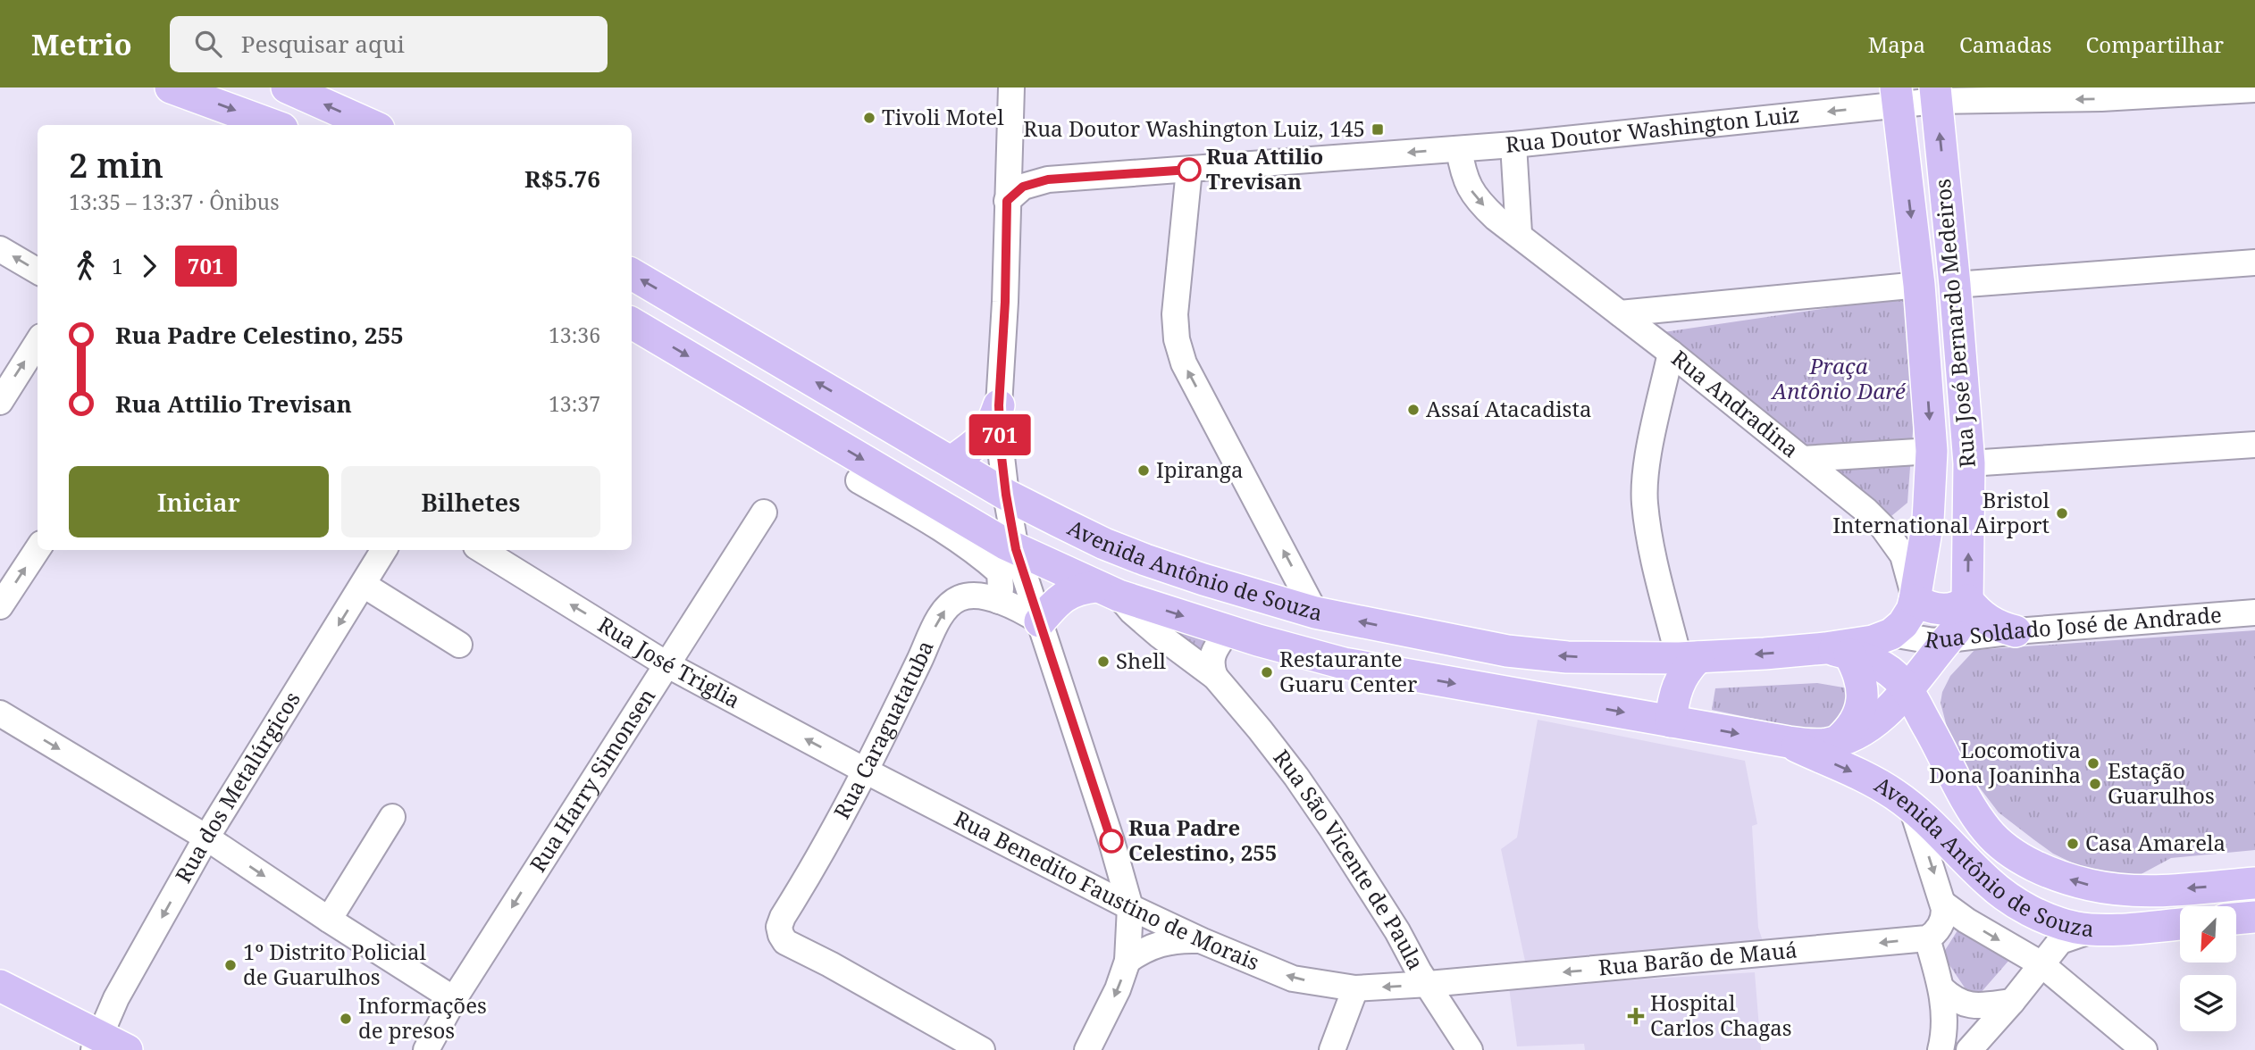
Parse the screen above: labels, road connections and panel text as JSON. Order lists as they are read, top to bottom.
{
  "streets": {
    "main road": ["Rua José Bernardo Medeiros", "Avenida Antônio de Souza"],
    "street": [
      "Rua Doutor Washington Luiz",
      "Rua Andradina",
      "Rua Soldado José de Andrade",
      "Rua José Triglia",
      "Rua Caraguatatuba",
      "Rua Harry Simonsen",
      "Rua dos Metalúrgicos",
      "Rua São Vicente de Paula",
      "Rua Benedito Faustino de Morais",
      "Rua Barão de Mauá"
    ]
  },
  "crossings": [
    ["Rua Doutor Washington Luiz", "Rua José Bernardo Medeiros"],
    ["Rua Doutor Washington Luiz", "Rua Andradina"],
    ["Rua José Bernardo Medeiros", "Rua Andradina"],
    ["Rua José Bernardo Medeiros", "Avenida Antônio de Souza"],
    ["Rua José Bernardo Medeiros", "Rua Soldado José de Andrade"],
    ["Avenida Antônio de Souza", "Rua Soldado José de Andrade"],
    ["Avenida Antônio de Souza", "Rua São Vicente de Paula"],
    ["Rua José Triglia", "Rua Caraguatatuba"],
    ["Rua José Triglia", "Rua Harry Simonsen"],
    ["Rua José Triglia", "Rua Benedito Faustino de Morais"],
    ["Rua Caraguatatuba", "Rua Benedito Faustino de Morais"],
    ["Rua São Vicente de Paula", "Rua Benedito Faustino de Morais"],
    ["Rua São Vicente de Paula", "Rua Barão de Mauá"],
    ["Rua Benedito Faustino de Morais", "Rua Barão de Mauá"]
  ],
  "one_way": [
    "Rua José Triglia",
    "Rua dos Metalúrgicos",
    "Rua Benedito Faustino de Morais",
    "Rua Barão de Mauá"
  ],
  "parks": ["Praça Antônio Daré"],
  "places": {
    "other": [
      "Tivoli Motel",
      "Rua Attilio Trevisan",
      "Assaí Atacadista",
      "Ipiranga",
      "Bristol International Airport",
      "Shell",
      "Restaurante Guaru Center",
      "Locomotiva Dona Joaninha",
      "Estação Guarulhos",
      "Rua Padre Celestino, 255",
      "Casa Amarela",
      "1º Distrito Policial de Guarulhos",
      "Informações de presos"
    ],
    "transit": ["Rua Doutor Washington Luiz, 145"],
    "health": ["Hospital Carlos Chagas"]
  },
  "lines": ["bus line 701"],
  "north": "bottom left",
  "page": {
    "header": "Metrio",
    "search": "Pesquisar aqui",
    "nav": ["Mapa", "Camadas", "Compartilhar"],
    "on_map": "701",
    "heading": ["2 min", "13:35 – 13:37 · Ônibus", "R$5.76"],
    "legs": ["1", "701"],
    "list": [
      {
        "name": "Rua Padre Celestino, 255",
        "value": "13:36"
      },
      {
        "name": "Rua Attilio Trevisan",
        "value": "13:37"
      }
    ],
    "buttons": ["Iniciar", "Bilhetes"]
  }
}
